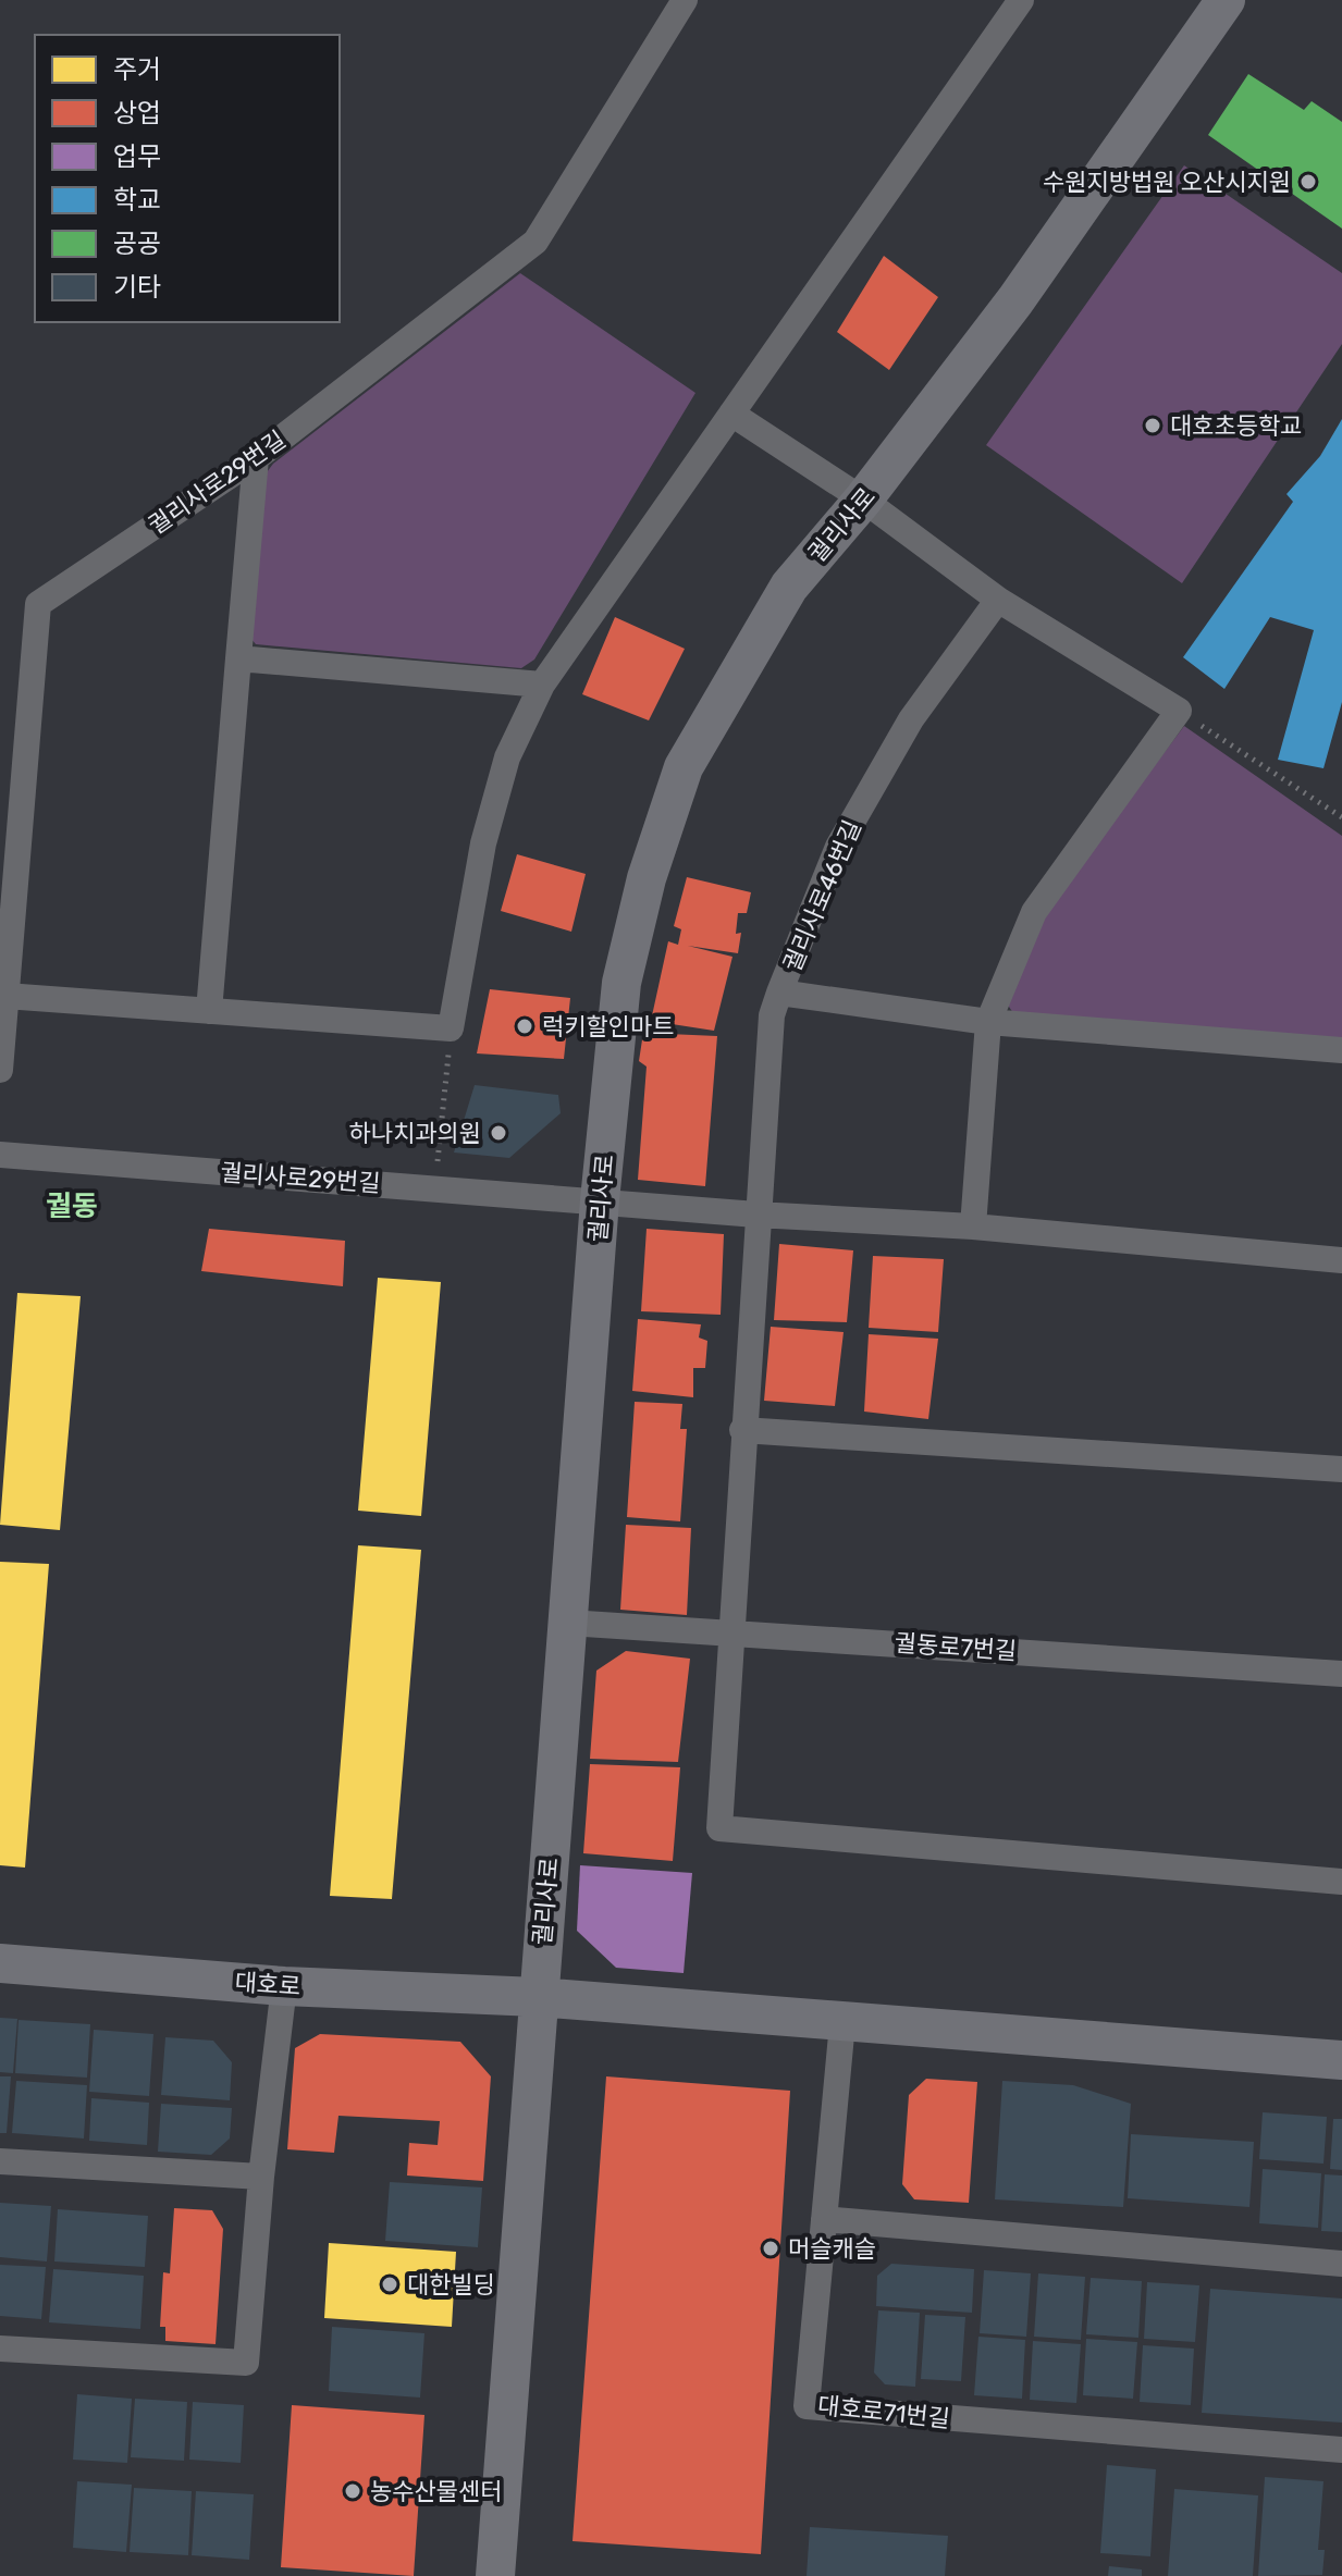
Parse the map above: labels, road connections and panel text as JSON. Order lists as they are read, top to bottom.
{
  "streets": {
    "street": [
      "궐리사로29번길",
      "궐리사로",
      "궐리사로46번길",
      "궐동로7번길",
      "대호로",
      "대호로71번길"
    ]
  },
  "crossings": [
    ["궐리사로29번길", "궐리사로"],
    ["궐리사로", "궐동로7번길"],
    ["궐리사로", "대호로"],
    ["대호로", "대호로71번길"]
  ],
  "districts": ["궐동"],
  "places": [
    "수원지방법원 오산시지원",
    "대호초등학교",
    "럭키할인마트",
    "하나치과의원",
    "머슬캐슬",
    "대한빌딩",
    "농수산물센터"
  ],
  "legend": [
    "주거",
    "상업",
    "업무",
    "학교",
    "공공",
    "기타"
  ]
}
